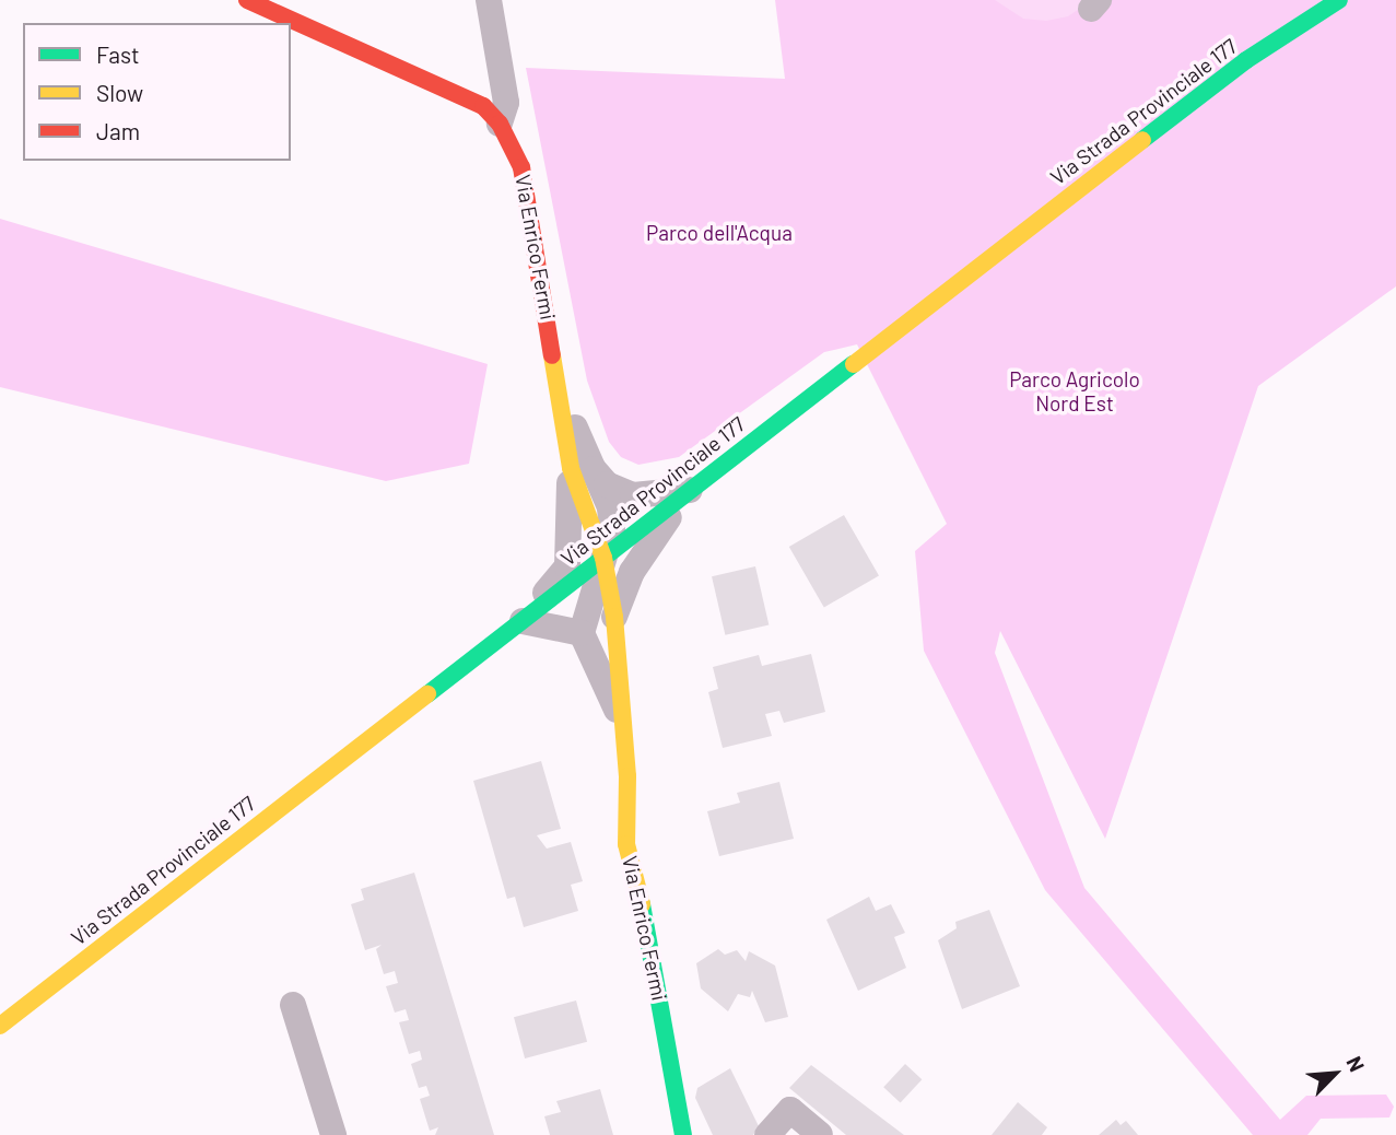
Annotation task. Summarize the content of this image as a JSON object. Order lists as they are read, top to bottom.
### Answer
{
  "streets": {
    "main road": ["Via Strada Provinciale 177", "Via Enrico Fermi"]
  },
  "crossings": [
    ["Via Strada Provinciale 177", "Via Enrico Fermi"]
  ],
  "parks": ["Parco dell'Acqua", "Parco Agricolo Nord Est"],
  "legend": ["Fast", "Slow", "Jam"],
  "north": "top right"
}
